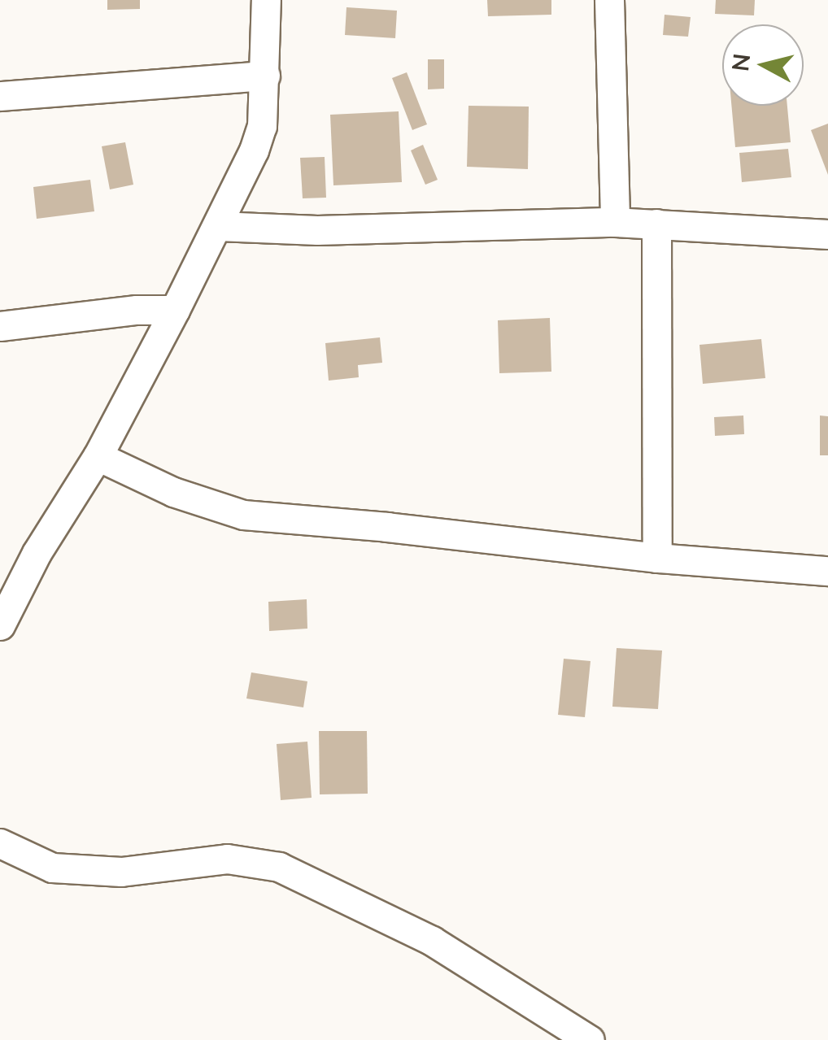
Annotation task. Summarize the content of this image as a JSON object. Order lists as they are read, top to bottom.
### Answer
{
  "north": "left"
}
